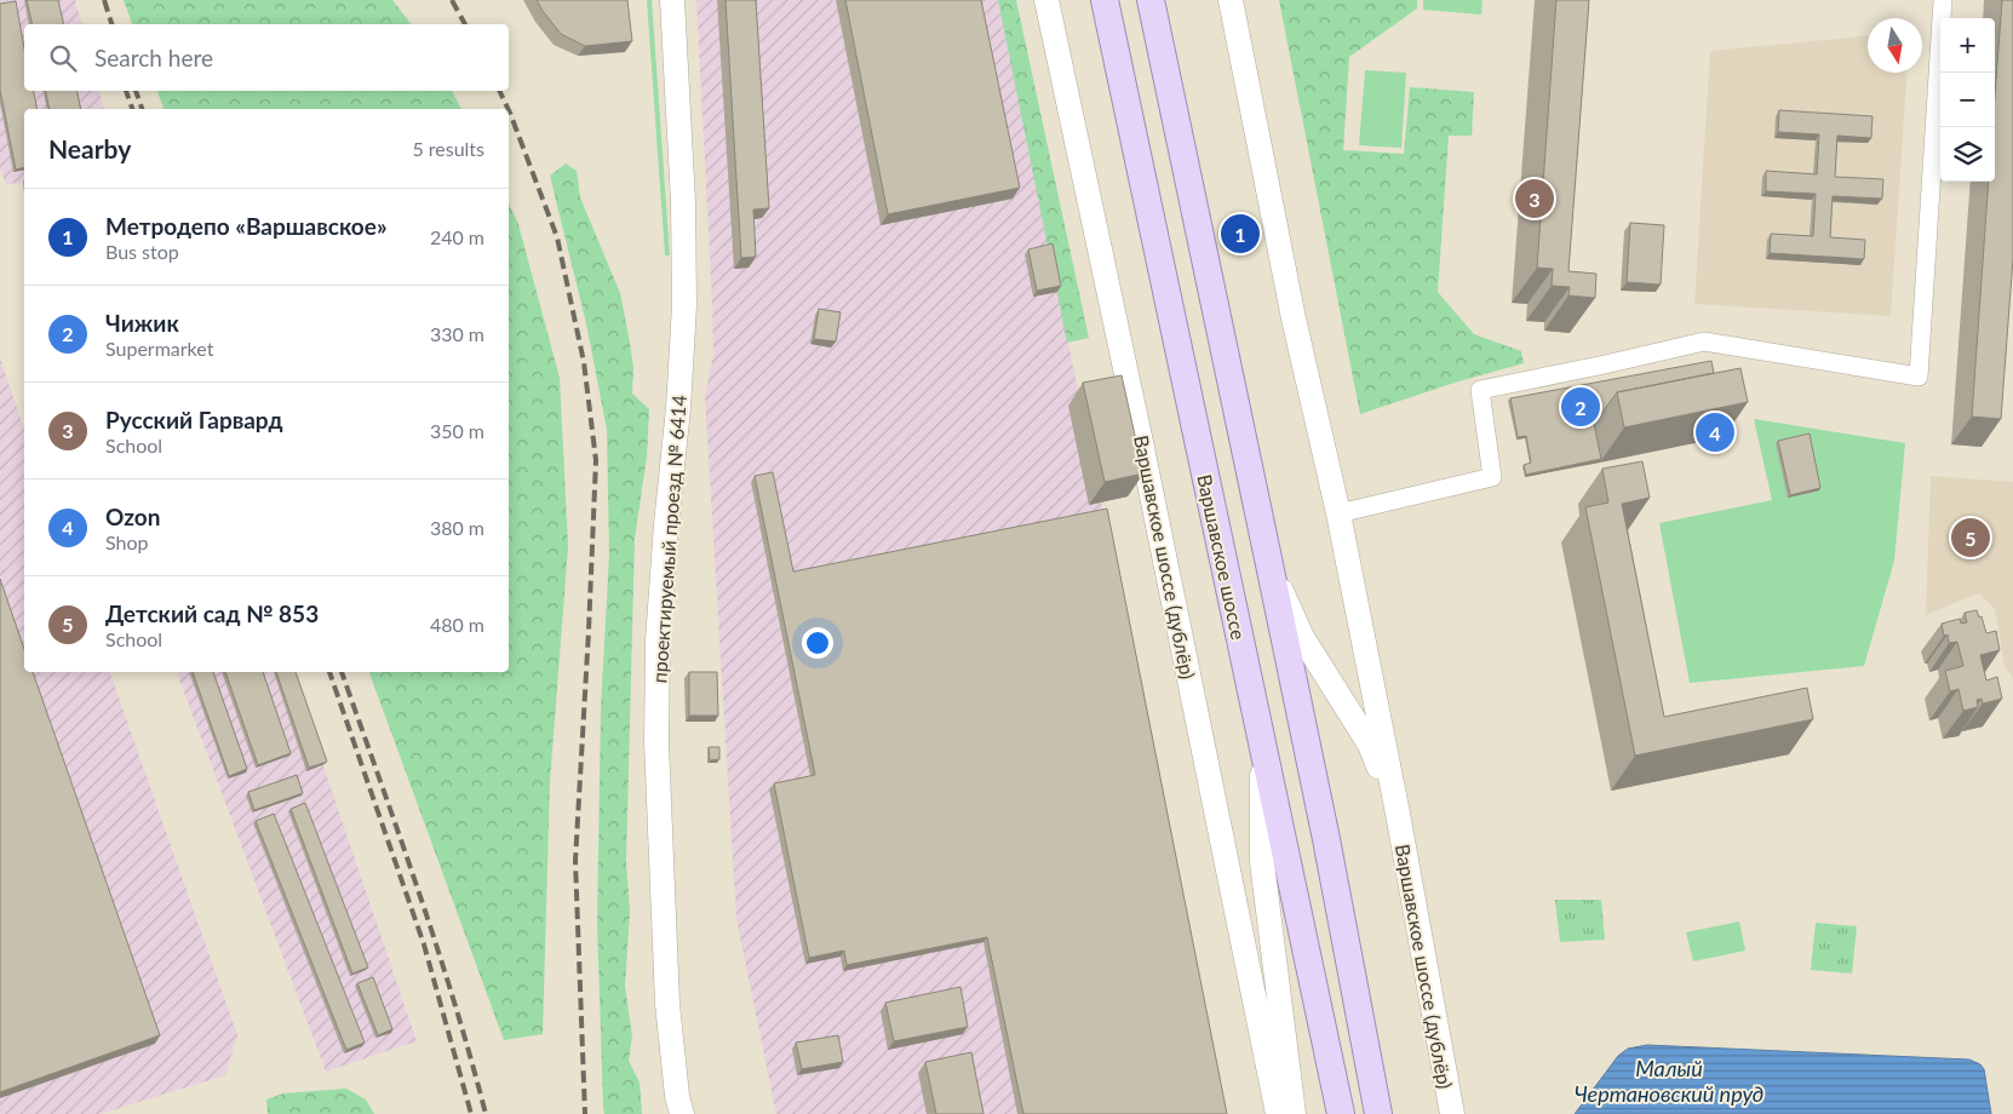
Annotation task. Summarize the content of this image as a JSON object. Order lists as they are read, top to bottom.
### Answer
{
  "streets": {
    "main road": ["проектируемый проезд № 6414", "Варшавское шоссе (дублёр)", "Варшавское шоссе"]
  },
  "water": ["Малый Чертановский пруд"],
  "north": "bottom",
  "page": {
    "map_buttons": ["+", "−"],
    "search": "Search here",
    "heading": ["Nearby", "5 results"],
    "pins": [
      "3",
      "1",
      "2",
      "4",
      "5"
    ],
    "list": [
      {
        "mark": "1",
        "name": "Метродепо «Варшавское»",
        "note": "Bus stop",
        "value": "240 m"
      },
      {
        "mark": "2",
        "name": "Чижик",
        "note": "Supermarket",
        "value": "330 m"
      },
      {
        "mark": "3",
        "name": "Русский Гарвард",
        "note": "School",
        "value": "350 m"
      },
      {
        "mark": "4",
        "name": "Ozon",
        "note": "Shop",
        "value": "380 m"
      },
      {
        "mark": "5",
        "name": "Детский сад № 853",
        "note": "School",
        "value": "480 m"
      }
    ]
  }
}
